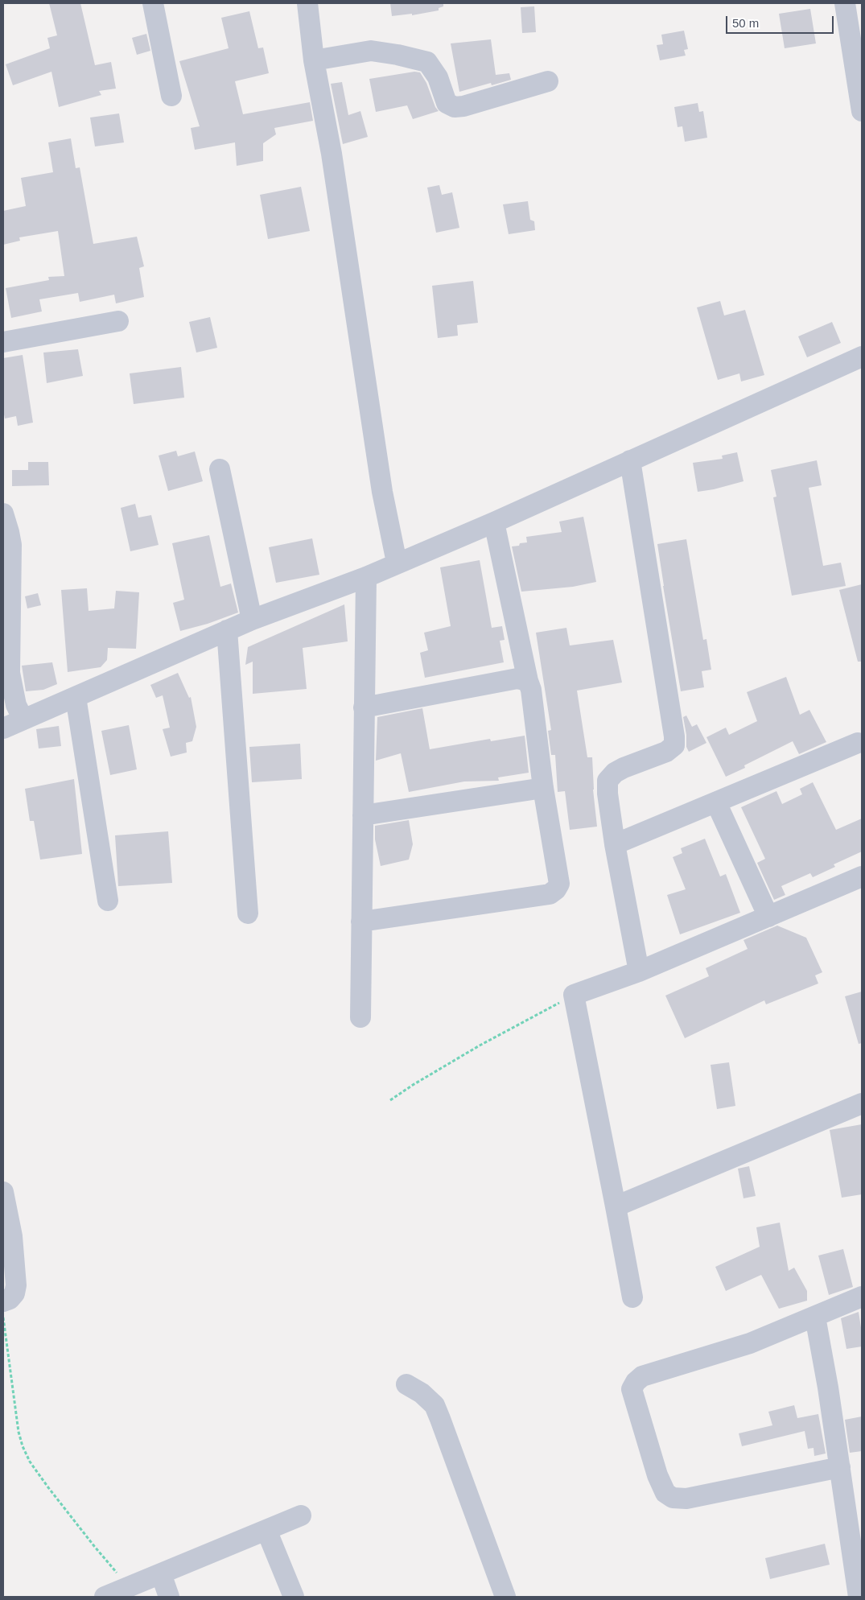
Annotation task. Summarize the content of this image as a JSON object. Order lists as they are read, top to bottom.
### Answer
{
  "scale_bar": "50 m"
}
